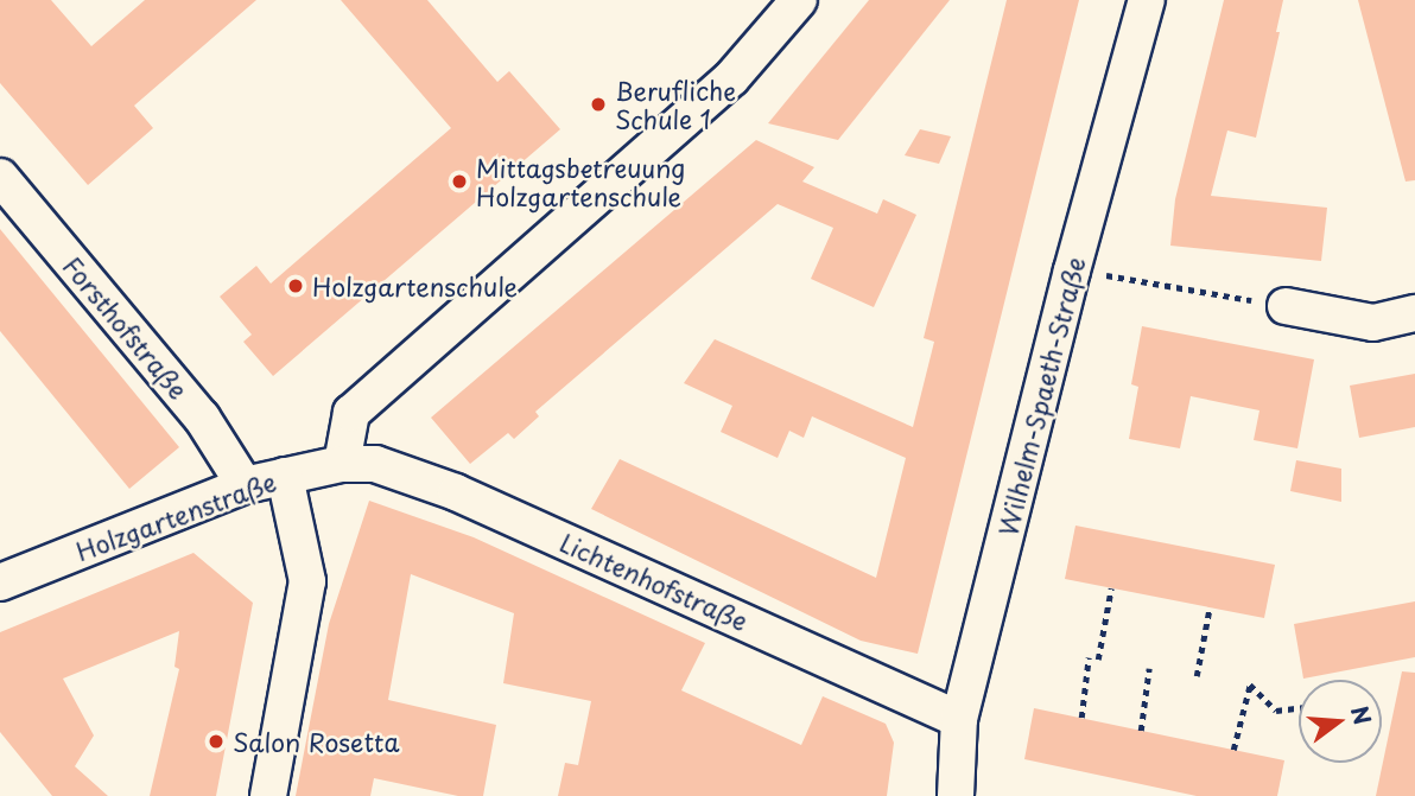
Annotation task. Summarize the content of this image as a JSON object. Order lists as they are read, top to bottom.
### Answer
{
  "streets": {
    "street": [
      "Forsthofstraße",
      "Wilhelm-Spaeth-Straße",
      "Holzgartenstraße",
      "Lichtenhofstraße"
    ]
  },
  "crossings": [
    ["Forsthofstraße", "Holzgartenstraße"],
    ["Wilhelm-Spaeth-Straße", "Lichtenhofstraße"],
    ["Holzgartenstraße", "Lichtenhofstraße"]
  ],
  "places": [
    "Berufliche Schule 1",
    "Mittagsbetreuung Holzgartenschule",
    "Holzgartenschule",
    "Salon Rosetta"
  ],
  "north": "right"
}
